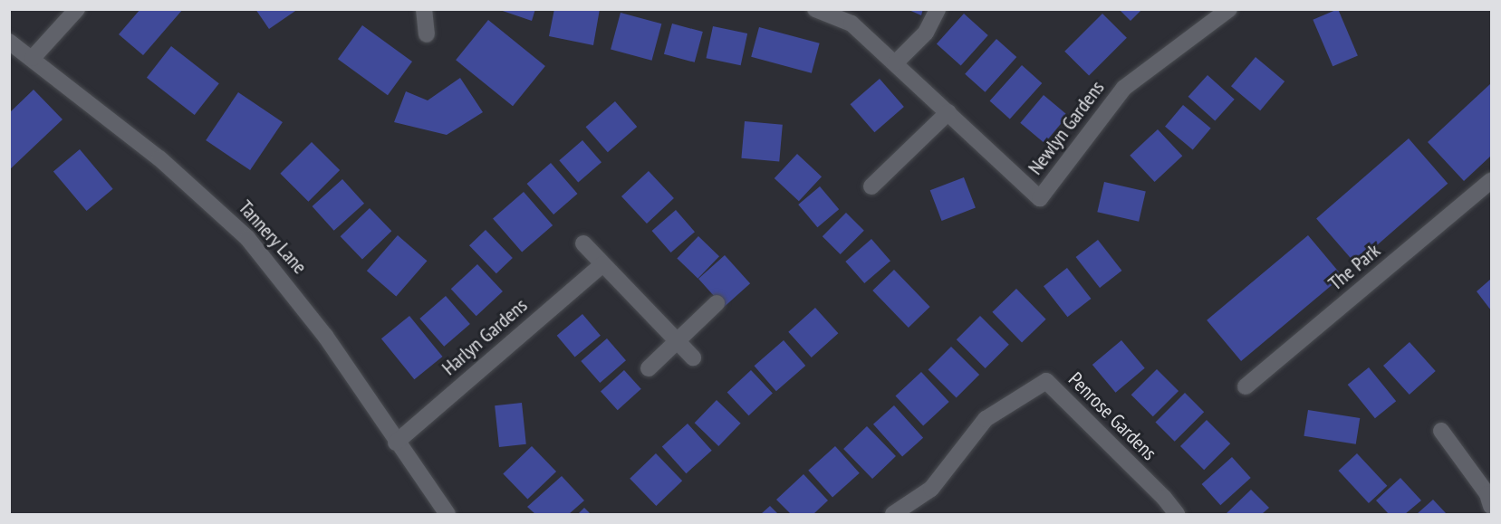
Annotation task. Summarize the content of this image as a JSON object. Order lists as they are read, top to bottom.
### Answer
{
  "streets": {
    "street": [
      "Newlyn Gardens",
      "Tannery Lane",
      "The Park",
      "Harlyn Gardens",
      "Penrose Gardens"
    ]
  },
  "crossings": [
    ["Tannery Lane", "Harlyn Gardens"]
  ]
}
